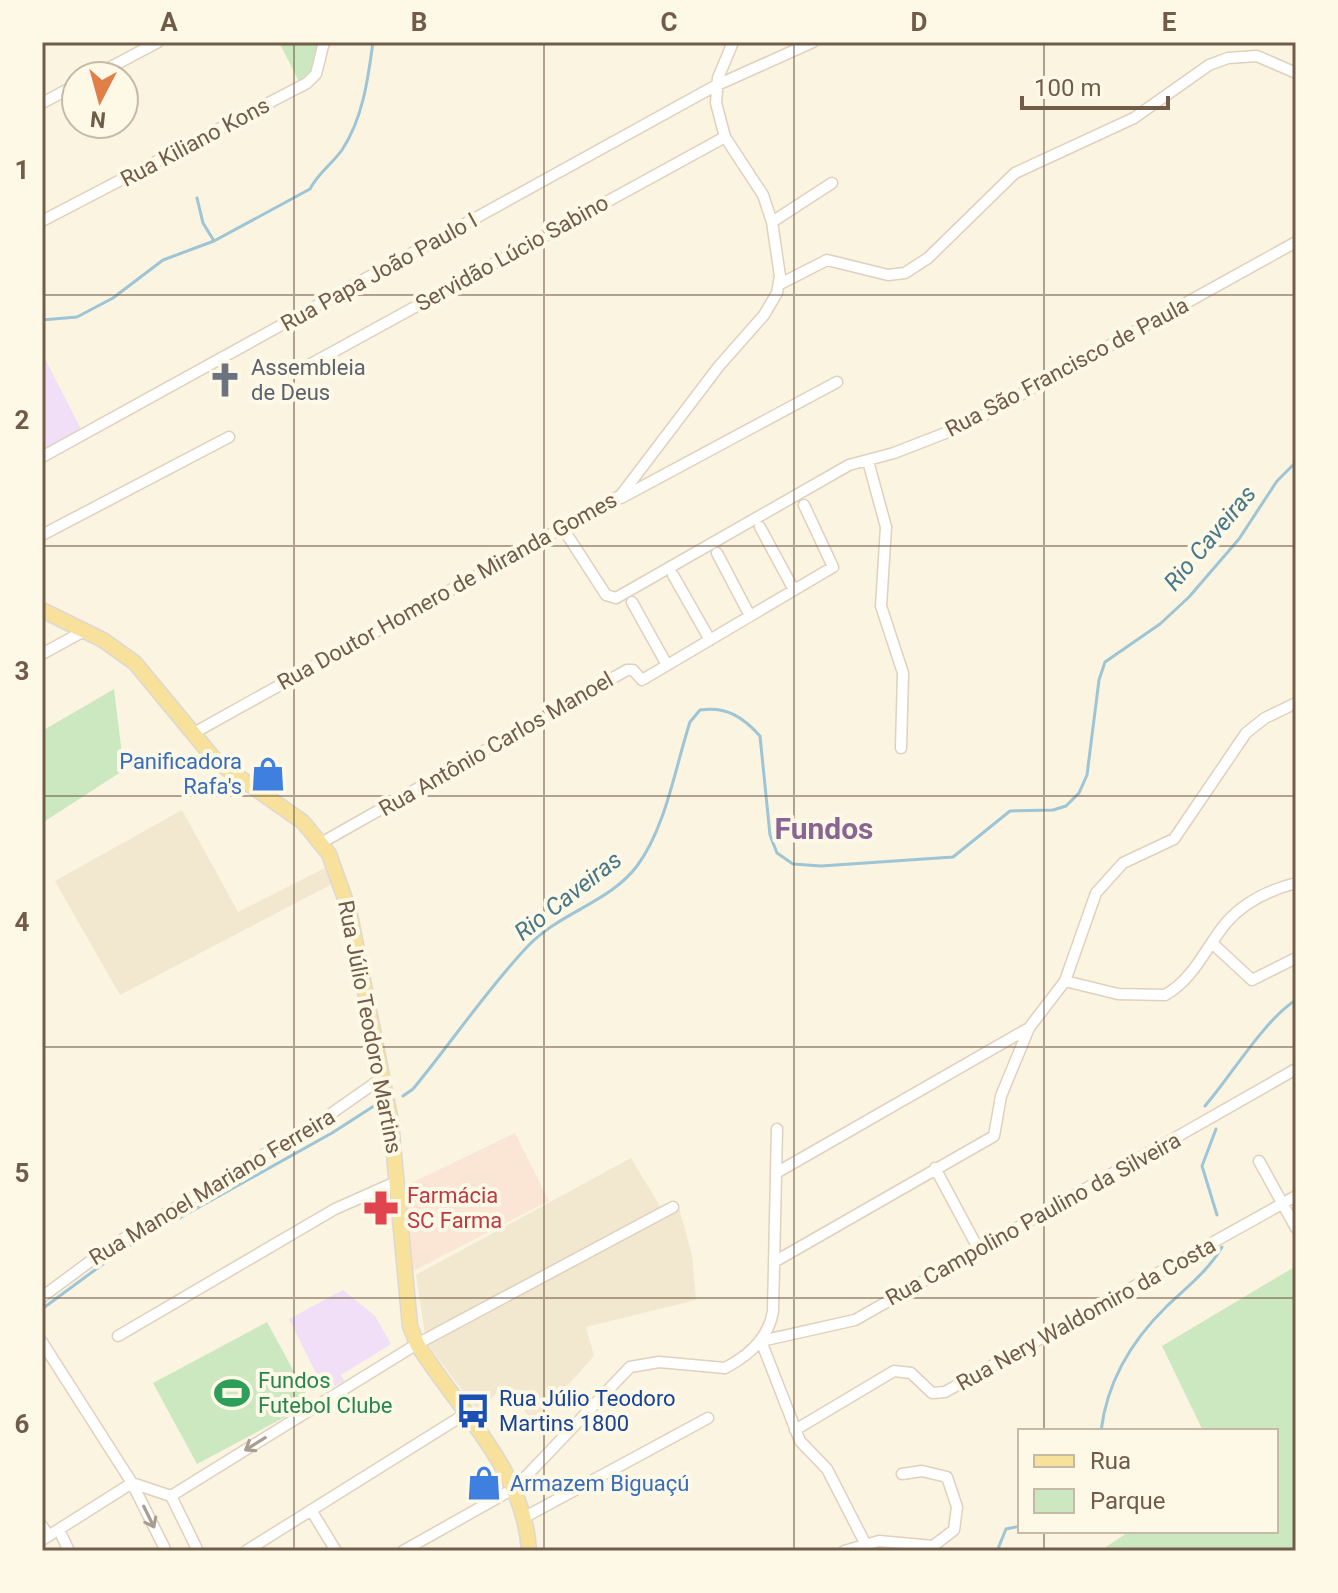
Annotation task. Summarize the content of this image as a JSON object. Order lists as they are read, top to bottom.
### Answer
{
  "streets": {
    "main road": ["Rua Júlio Teodoro Martins"],
    "street": [
      "Rua Kiliano Kons",
      "Servidão Lúcio Sabino",
      "Rua Papa João Paulo I",
      "Rua São Francisco de Paula",
      "Rua Doutor Homero de Miranda Gomes",
      "Rua Antônio Carlos Manoel",
      "Rua Manoel Mariano Ferreira",
      "Rua Campolino Paulino da Silveira",
      "Rua Nery Waldomiro da Costa"
    ]
  },
  "crossings": [
    ["Rua São Francisco de Paula", "Rua Doutor Homero de Miranda Gomes"],
    ["Rua Doutor Homero de Miranda Gomes", "Rua Júlio Teodoro Martins"],
    ["Rua Antônio Carlos Manoel", "Rua Júlio Teodoro Martins"],
    ["Rua Júlio Teodoro Martins", "Rua Manoel Mariano Ferreira"]
  ],
  "districts": ["Fundos"],
  "water": ["Rio Caveiras"],
  "places": {
    "church": ["Assembleia de Deus"],
    "shop": ["Panificadora Rafa's", "Armazem Biguaçú"],
    "pharmacy": ["Farmácia SC Farma"],
    "sports": ["Fundos Futebol Clube"],
    "bus stop": ["Rua Júlio Teodoro Martins 1800"]
  },
  "legend": ["Rua", "Parque"],
  "scale_bar": "100 m",
  "north": "bottom",
  "grid": {
    "columns": [
      "A",
      "B",
      "C",
      "D",
      "E"
    ],
    "rows": [
      "1",
      "2",
      "3",
      "4",
      "5",
      "6"
    ]
  }
}
